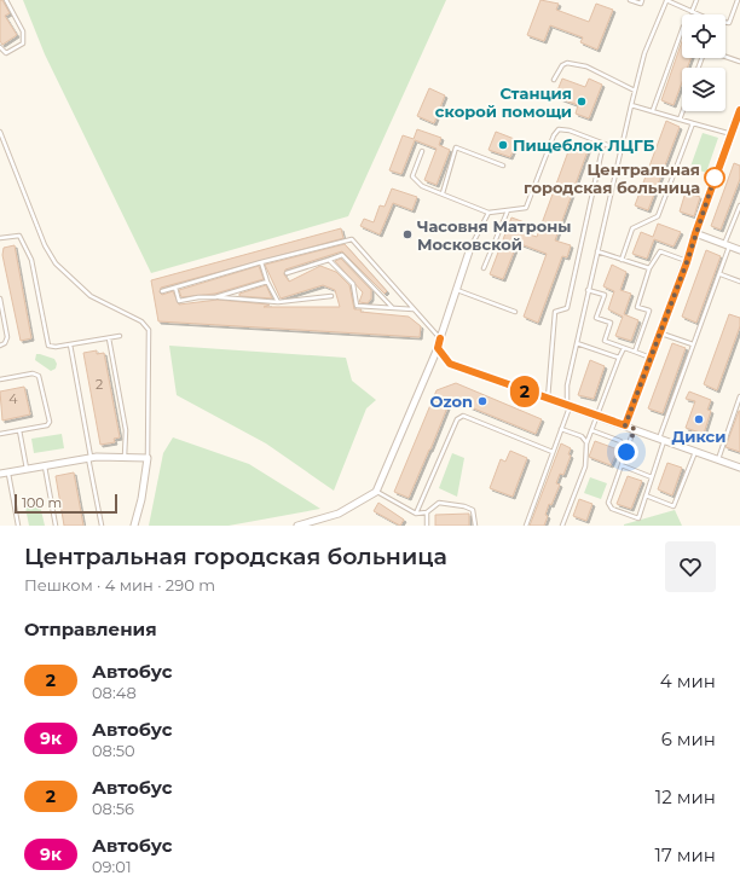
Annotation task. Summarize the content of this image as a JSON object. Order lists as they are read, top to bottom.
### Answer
{
  "places": [
    "Станция скорой помощи",
    "Пищеблок ЛЦГБ",
    "Центральная городская больница",
    "Часовня Матроны Московской",
    "Ozon",
    "Дикси"
  ],
  "lines": ["bus line 2"],
  "house_numbers": ["2", "4"],
  "scale_bar": "100 m",
  "page": {
    "on_map": "2",
    "scale": "100 m",
    "heading": [
      ["Центральная городская больница", "Пешком · 4 мин · 290 m"],
      "Отправления"
    ],
    "list": [
      {
        "mark": "2",
        "name": "Автобус",
        "note": "08:48",
        "value": "4 мин"
      },
      {
        "mark": "9к",
        "name": "Автобус",
        "note": "08:50",
        "value": "6 мин"
      },
      {
        "mark": "2",
        "name": "Автобус",
        "note": "08:56",
        "value": "12 мин"
      },
      {
        "mark": "9к",
        "name": "Автобус",
        "note": "09:01",
        "value": "17 мин"
      }
    ]
  }
}
